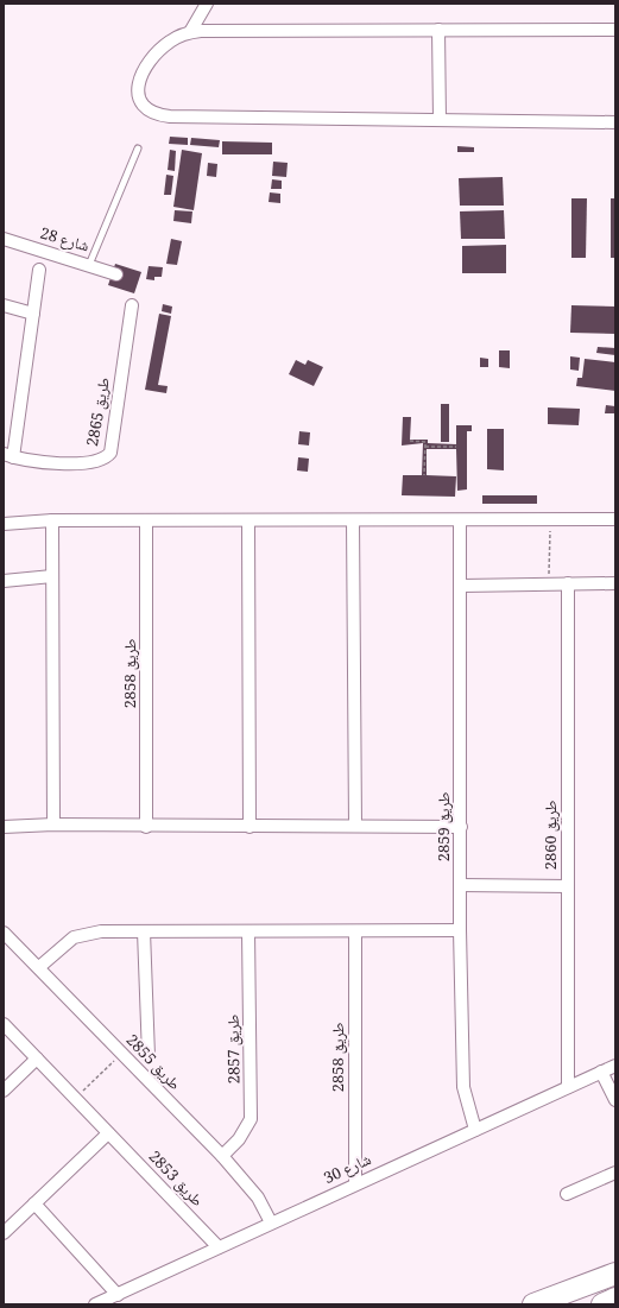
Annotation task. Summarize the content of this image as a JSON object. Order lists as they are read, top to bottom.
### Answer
{
  "streets": {
    "street": [
      "شارع 28",
      "طريق 2865",
      "طريق 2858",
      "طريق 2859",
      "طريق 2860",
      "طريق 2857",
      "طريق 2855",
      "شارع 30",
      "طريق 2853"
    ]
  },
  "crossings": [
    ["طريق 2858", "شارع 30"],
    ["طريق 2859", "شارع 30"],
    ["طريق 2860", "شارع 30"],
    ["طريق 2857", "طريق 2855"],
    ["طريق 2855", "شارع 30"],
    ["شارع 30", "طريق 2853"]
  ]
}
